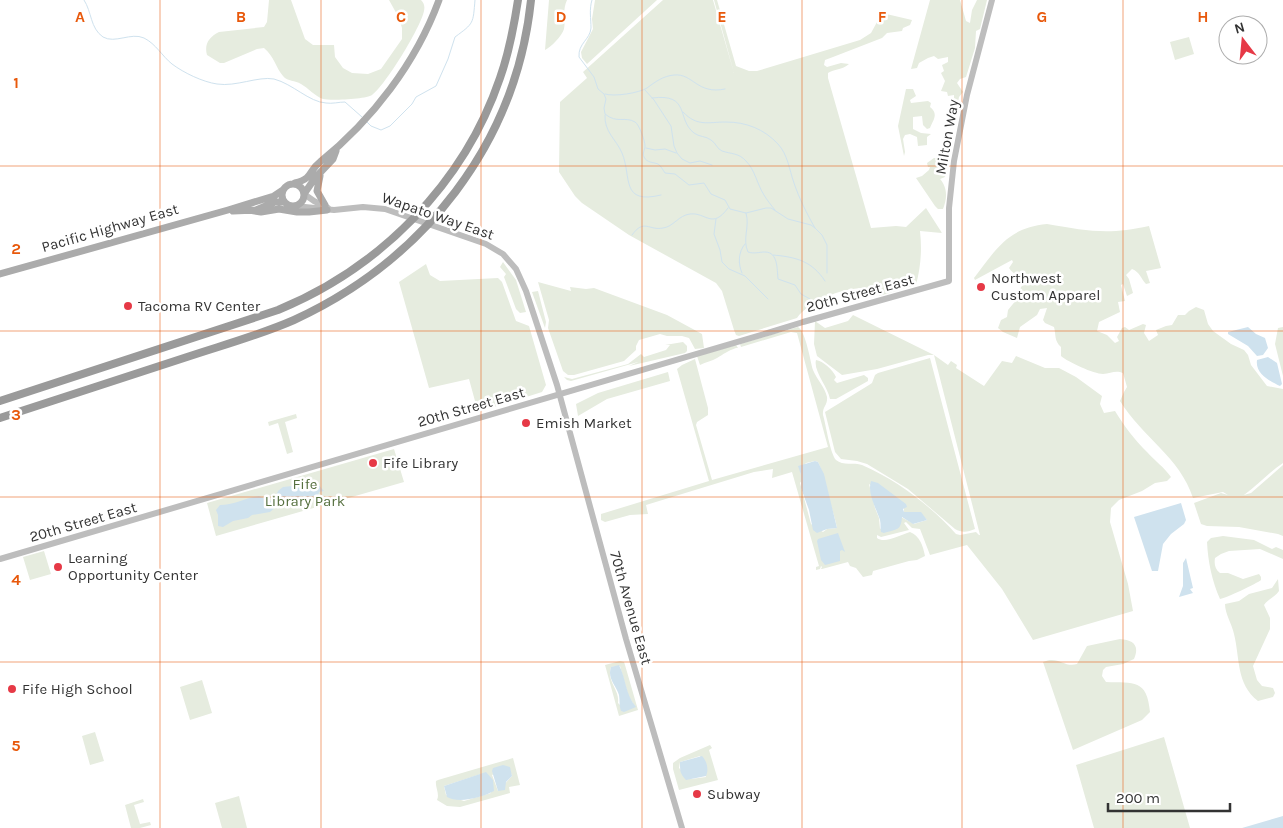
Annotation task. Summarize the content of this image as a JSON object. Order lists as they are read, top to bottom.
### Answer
{
  "streets": {
    "main road": [
      "Milton Way",
      "Wapato Way East",
      "Pacific Highway East",
      "20th Street East",
      "70th Avenue East"
    ]
  },
  "crossings": [
    ["Milton Way", "20th Street East"],
    ["Wapato Way East", "Pacific Highway East"],
    ["Wapato Way East", "20th Street East"],
    ["Wapato Way East", "70th Avenue East"],
    ["20th Street East", "70th Avenue East"]
  ],
  "parks": ["Fife Library Park"],
  "places": [
    "Northwest Custom Apparel",
    "Tacoma RV Center",
    "Emish Market",
    "Fife Library",
    "Learning Opportunity Center",
    "Fife High School",
    "Subway"
  ],
  "scale_bar": "200 m",
  "north": "top",
  "grid": {
    "columns": [
      "A",
      "B",
      "C",
      "D",
      "E",
      "F",
      "G",
      "H"
    ],
    "rows": [
      "1",
      "2",
      "3",
      "4",
      "5"
    ]
  }
}
